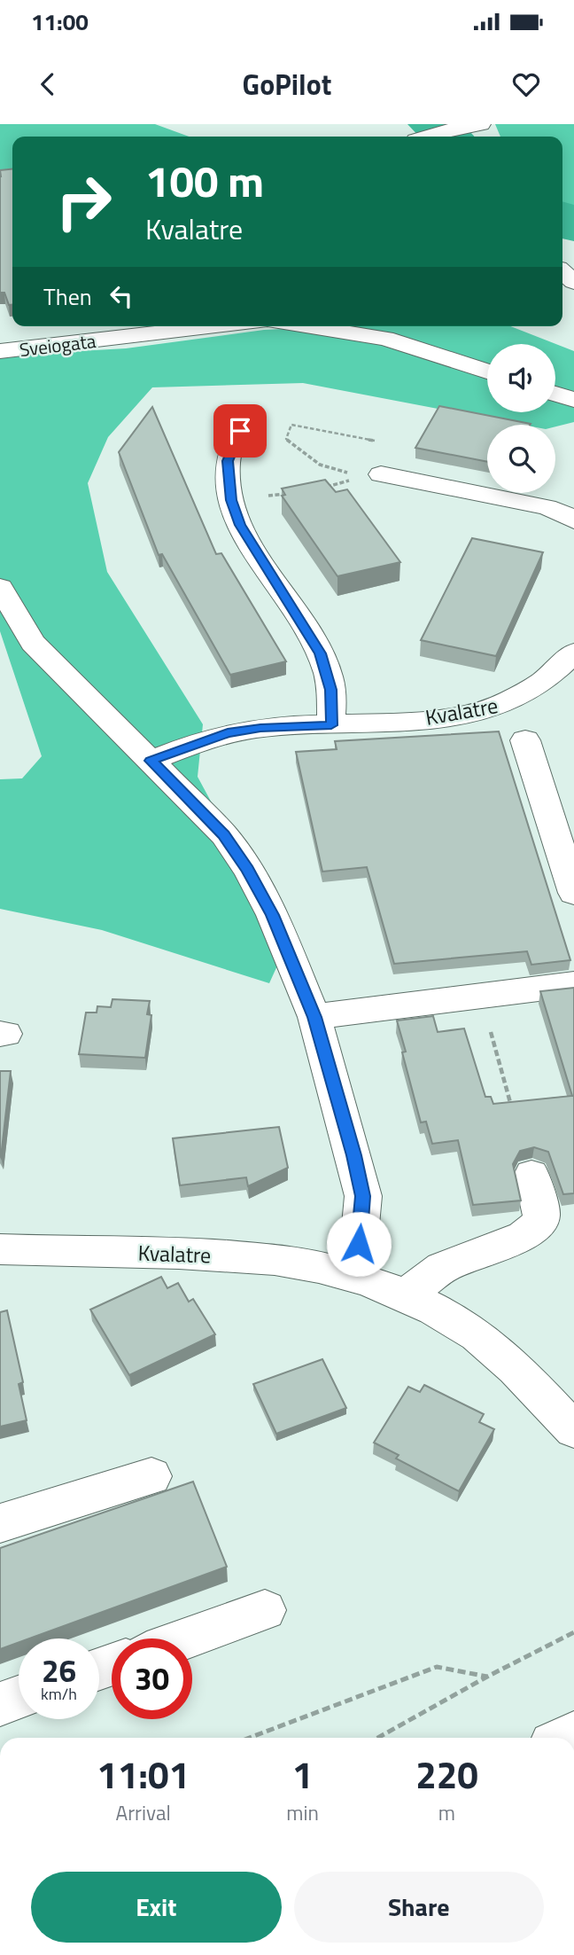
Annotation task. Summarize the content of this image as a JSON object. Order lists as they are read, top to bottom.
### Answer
{
  "streets": {
    "street": ["Sveiogata", "Kvalatre"]
  },
  "page": {
    "status": "11:00",
    "header": "GoPilot",
    "turn": ["100 m", "Kvalatre"],
    "then": "Then",
    "speed": "26 km/h",
    "limit": "30",
    "eta": [
      "11:01",
      "Arrival",
      "1",
      "min",
      "220",
      "m"
    ],
    "buttons": ["Exit", "Share"]
  }
}
